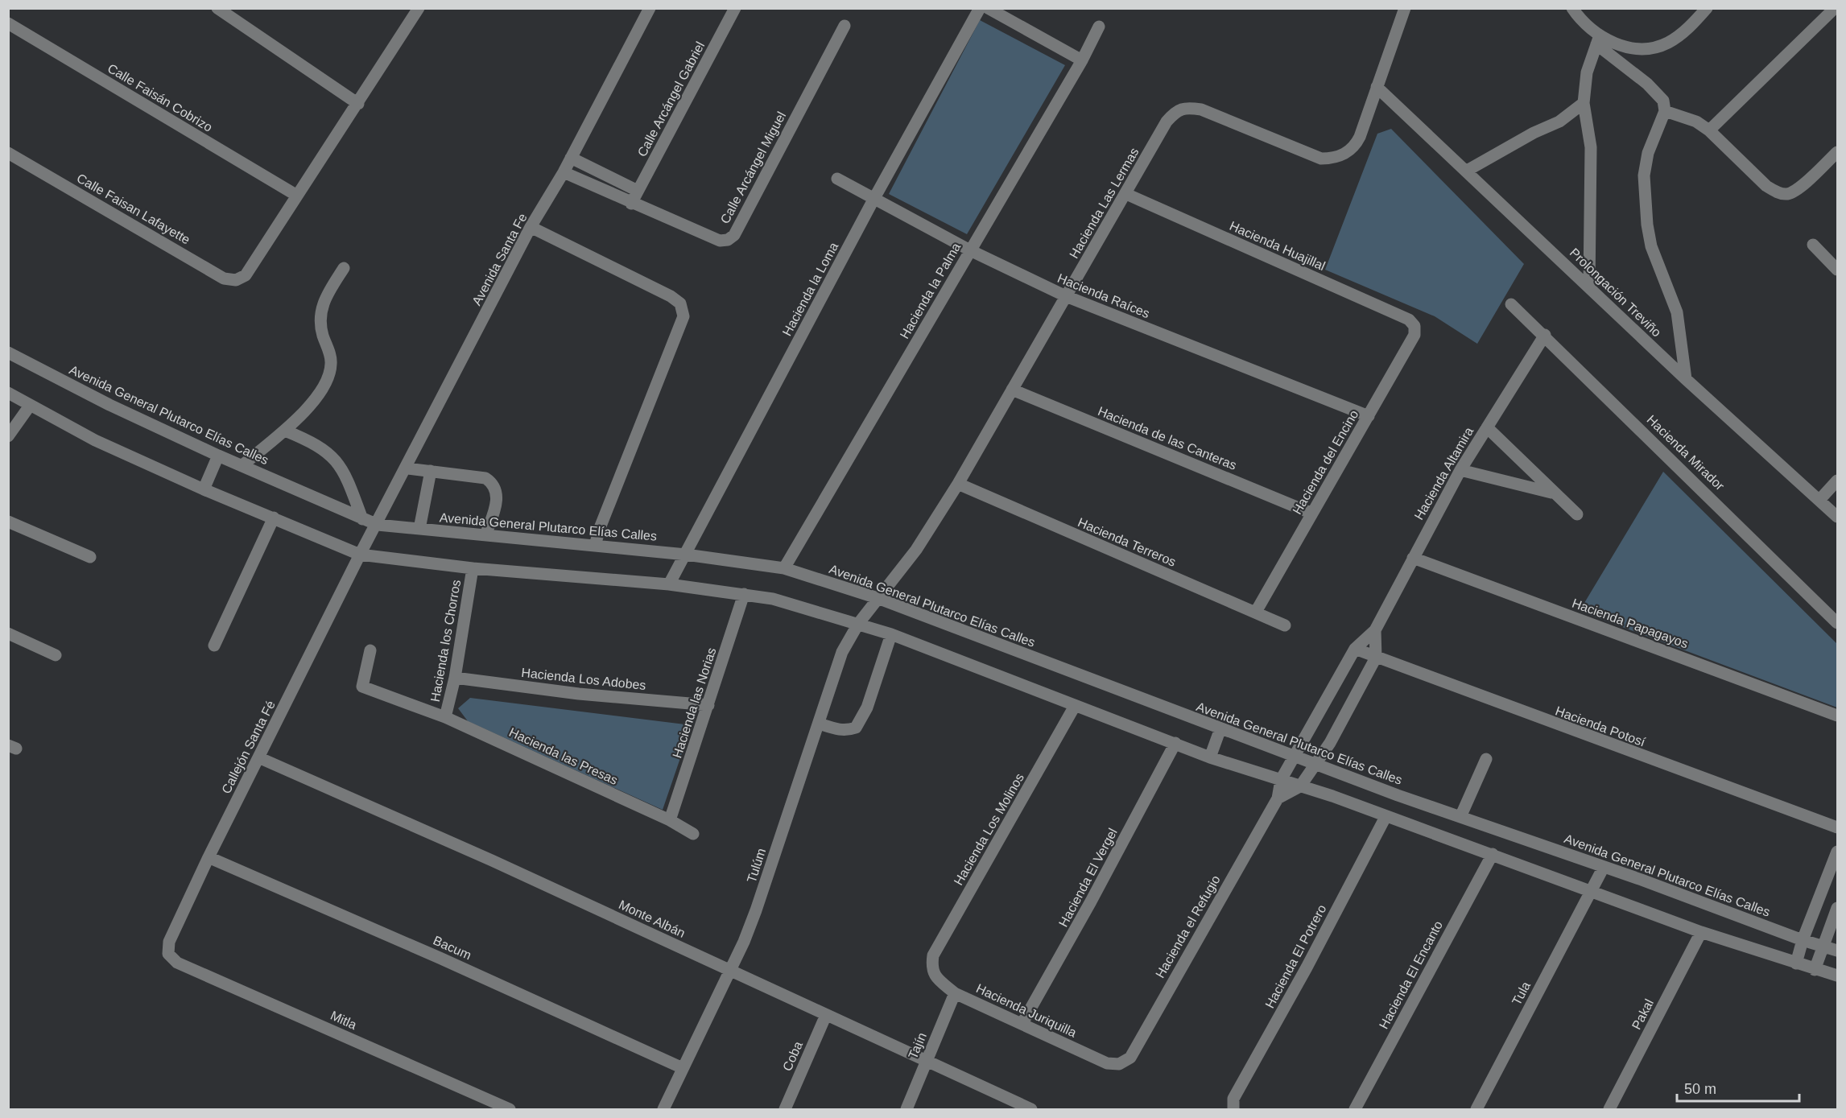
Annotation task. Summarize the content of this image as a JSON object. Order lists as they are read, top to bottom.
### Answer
{
  "streets": {
    "street": [
      "Calle Faisán Cobrizo",
      "Calle Arcángel Gabriel",
      "Calle Arcángel Miguel",
      "Hacienda Las Lermas",
      "Calle Faisan Lafayette",
      "Hacienda Huajillal",
      "Avenida Santa Fe",
      "Hacienda la Loma",
      "Hacienda la Palma",
      "Prolongación Treviño",
      "Hacienda Raíces",
      "Avenida General Plutarco Elías Calles",
      "Hacienda de las Canteras",
      "Hacienda Mirador",
      "Hacienda del Encino",
      "Hacienda Altamira",
      "Hacienda Terreros",
      "Hacienda Papagayos",
      "Hacienda los Chorros",
      "Hacienda Los Adobes",
      "Hacienda las Norias",
      "Hacienda Potosí",
      "Callejón Santa Fé",
      "Hacienda las Presas",
      "Hacienda Los Molinos",
      "Tulúm",
      "Hacienda El Vergel",
      "Monte Albán",
      "Hacienda el Refugio",
      "Bacum",
      "Hacienda El Potrero",
      "Hacienda El Encanto",
      "Tula",
      "Hacienda Juriquilla",
      "Pakal",
      "Mitla",
      "Tajín",
      "Coba"
    ]
  },
  "crossings": [
    ["Calle Faisán Cobrizo", "Calle Faisan Lafayette"],
    ["Calle Arcángel Gabriel", "Calle Arcángel Miguel"],
    ["Calle Arcángel Miguel", "Avenida Santa Fe"],
    ["Hacienda Las Lermas", "Hacienda Huajillal"],
    ["Hacienda Las Lermas", "Prolongación Treviño"],
    ["Hacienda Las Lermas", "Hacienda Raíces"],
    ["Hacienda Las Lermas", "Avenida General Plutarco Elías Calles"],
    ["Hacienda Las Lermas", "Hacienda de las Canteras"],
    ["Hacienda Las Lermas", "Hacienda Terreros"],
    ["Hacienda Las Lermas", "Tulúm"],
    ["Hacienda Huajillal", "Hacienda del Encino"],
    ["Avenida Santa Fe", "Avenida General Plutarco Elías Calles"],
    ["Avenida Santa Fe", "Callejón Santa Fé"],
    ["Hacienda la Loma", "Hacienda Raíces"],
    ["Hacienda la Loma", "Avenida General Plutarco Elías Calles"],
    ["Hacienda la Palma", "Hacienda Raíces"],
    ["Hacienda la Palma", "Avenida General Plutarco Elías Calles"],
    ["Hacienda Raíces", "Hacienda del Encino"],
    ["Avenida General Plutarco Elías Calles", "Hacienda Altamira"],
    ["Avenida General Plutarco Elías Calles", "Callejón Santa Fé"],
    ["Avenida General Plutarco Elías Calles", "Tula"],
    ["Hacienda de las Canteras", "Hacienda del Encino"],
    ["Hacienda Mirador", "Hacienda Altamira"],
    ["Hacienda del Encino", "Hacienda Terreros"],
    ["Hacienda Altamira", "Hacienda Papagayos"],
    ["Hacienda Altamira", "Hacienda Potosí"],
    ["Hacienda Altamira", "Hacienda el Refugio"],
    ["Hacienda los Chorros", "Hacienda Los Adobes"],
    ["Hacienda los Chorros", "Hacienda las Presas"],
    ["Hacienda Los Adobes", "Hacienda las Norias"],
    ["Hacienda las Norias", "Hacienda las Presas"],
    ["Callejón Santa Fé", "Monte Albán"],
    ["Callejón Santa Fé", "Bacum"],
    ["Callejón Santa Fé", "Mitla"],
    ["Hacienda Los Molinos", "Hacienda Juriquilla"],
    ["Tulúm", "Monte Albán"],
    ["Tulúm", "Bacum"],
    ["Hacienda El Vergel", "Hacienda Juriquilla"],
    ["Monte Albán", "Tajín"],
    ["Monte Albán", "Coba"],
    ["Hacienda el Refugio", "Hacienda Juriquilla"],
    ["Hacienda Juriquilla", "Tajín"]
  ],
  "scale_bar": "50 m"
}
